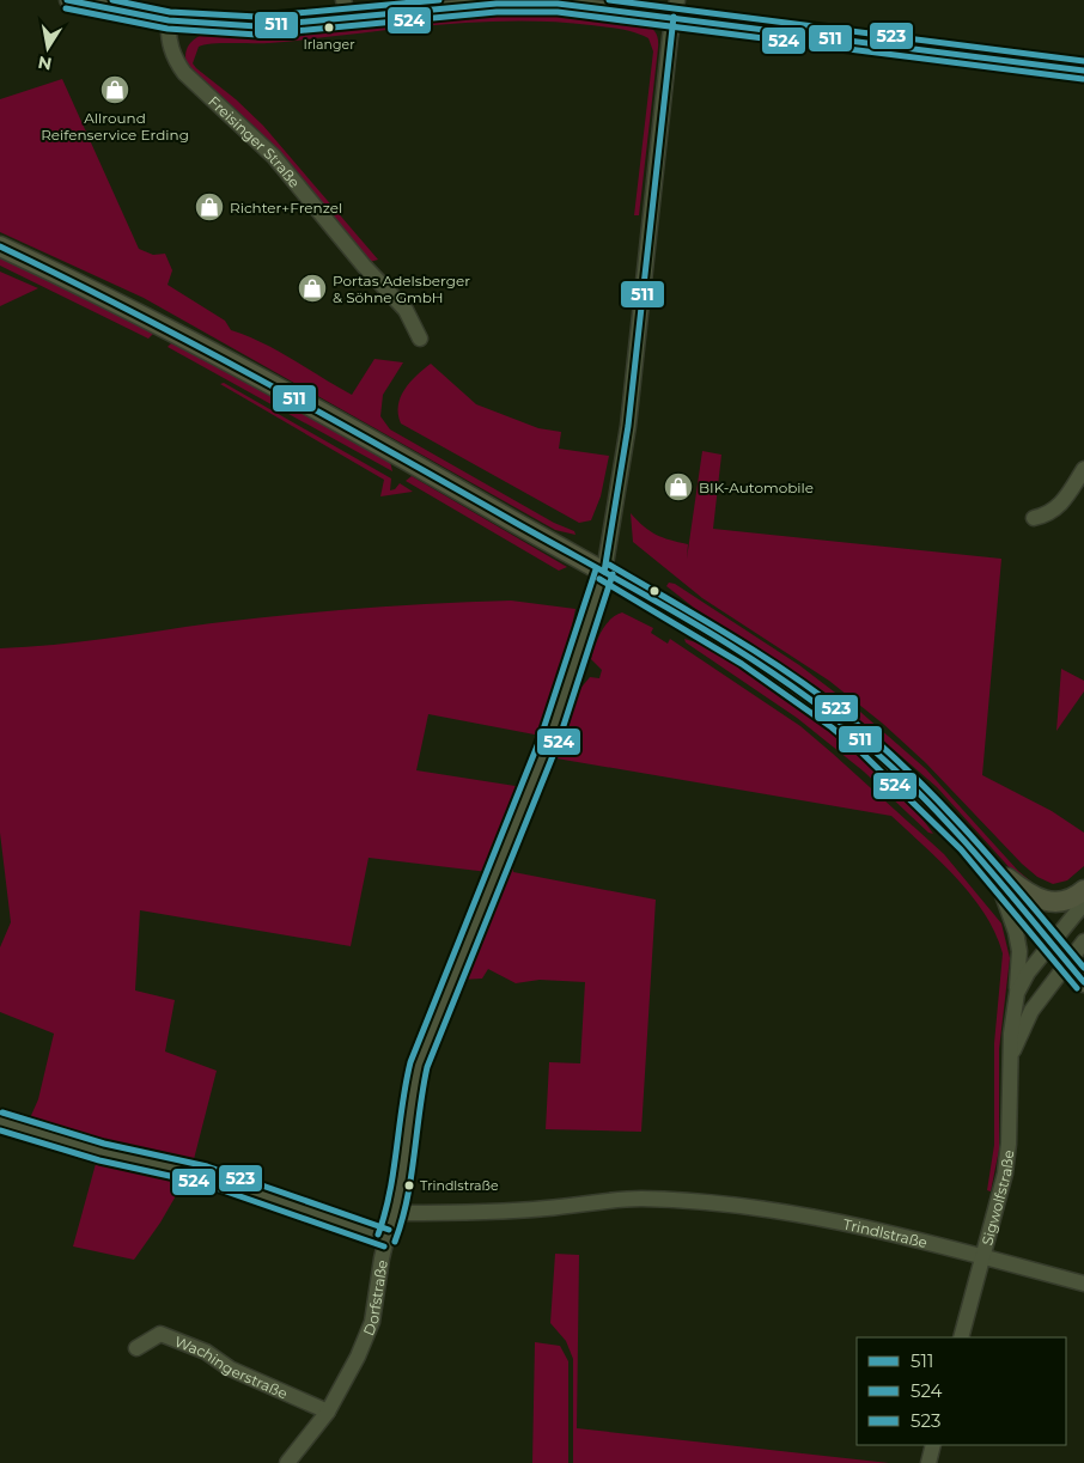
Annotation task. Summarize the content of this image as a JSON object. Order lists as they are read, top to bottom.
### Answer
{
  "streets": {
    "street": [
      "Freisinger Straße",
      "Sigwolfstraße",
      "Trindlstraße",
      "Dorfstraße",
      "Wachingerstraße"
    ]
  },
  "crossings": [
    ["Sigwolfstraße", "Trindlstraße"],
    ["Trindlstraße", "Dorfstraße"],
    ["Dorfstraße", "Wachingerstraße"]
  ],
  "places": {
    "other": ["Irlanger", "Trindlstraße"],
    "shop": [
      "Allround Reifenservice Erding",
      "Richter+Frenzel",
      "Portas Adelsberger & Söhne GmbH",
      "BIK-Automobile"
    ]
  },
  "lines": ["transit line 511", "transit line 523", "transit line 524"],
  "legend": ["511", "524", "523"],
  "north": "bottom"
}
